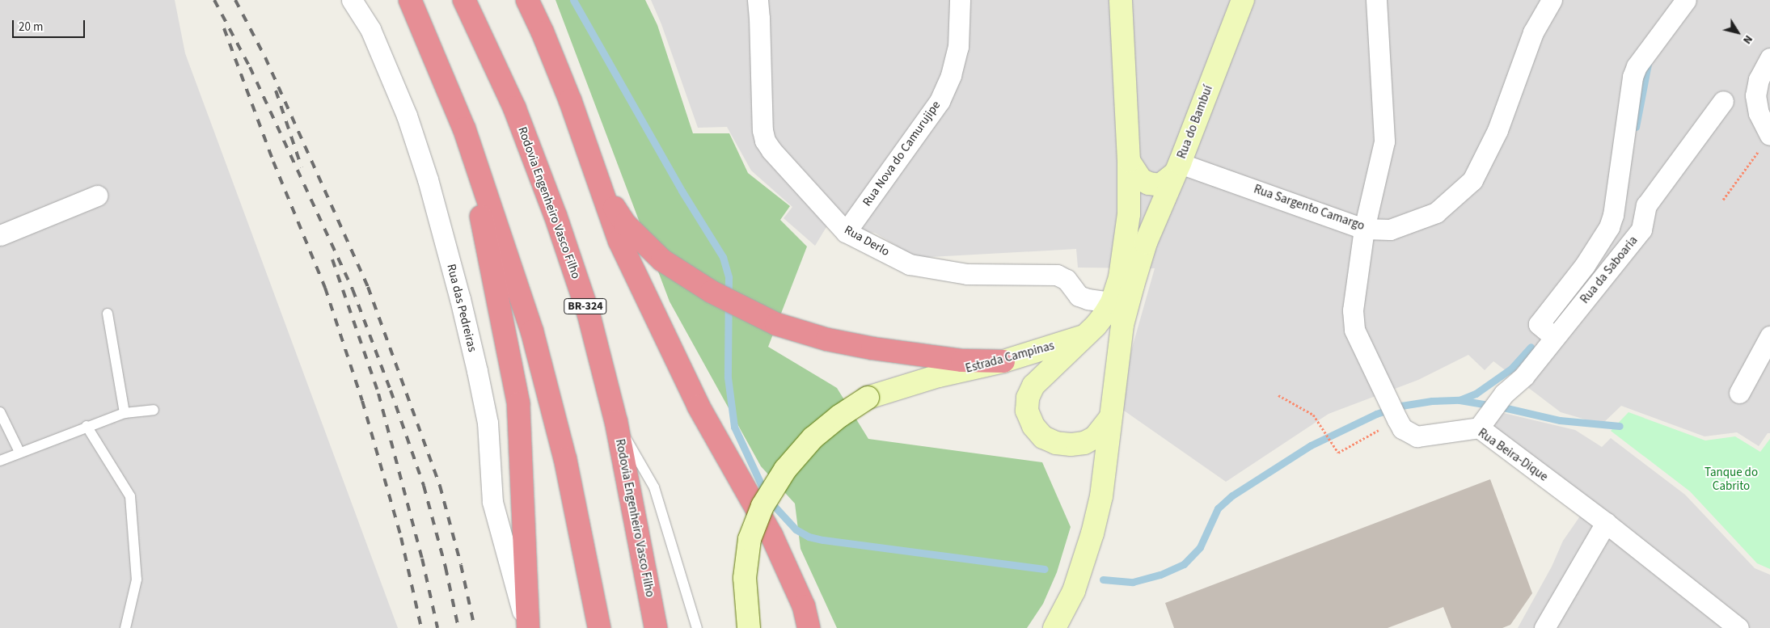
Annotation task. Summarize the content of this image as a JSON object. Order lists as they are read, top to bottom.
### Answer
{
  "streets": {
    "highway": ["Rodovia Engenheiro Vasco Filho", "BR-324"],
    "main road": ["Rua do Bambuí", "Estrada Campinas"],
    "street": [
      "Rua Nova do Camurujipe",
      "Rua Sargento Camargo",
      "Rua Derlo",
      "Rua da Saboaria",
      "Rua das Pedreiras",
      "Rua Beira-Dique"
    ]
  },
  "crossings": [
    ["Rua do Bambuí", "Rua Sargento Camargo"],
    ["Rua Nova do Camurujipe", "Rua Derlo"],
    ["Rua Sargento Camargo", "Rua Beira-Dique"],
    ["Rua Derlo", "Estrada Campinas"],
    ["Rua da Saboaria", "Rua Beira-Dique"]
  ],
  "parks": ["Tanque do Cabrito"],
  "scale_bar": "20 m",
  "north": "bottom right"
}
